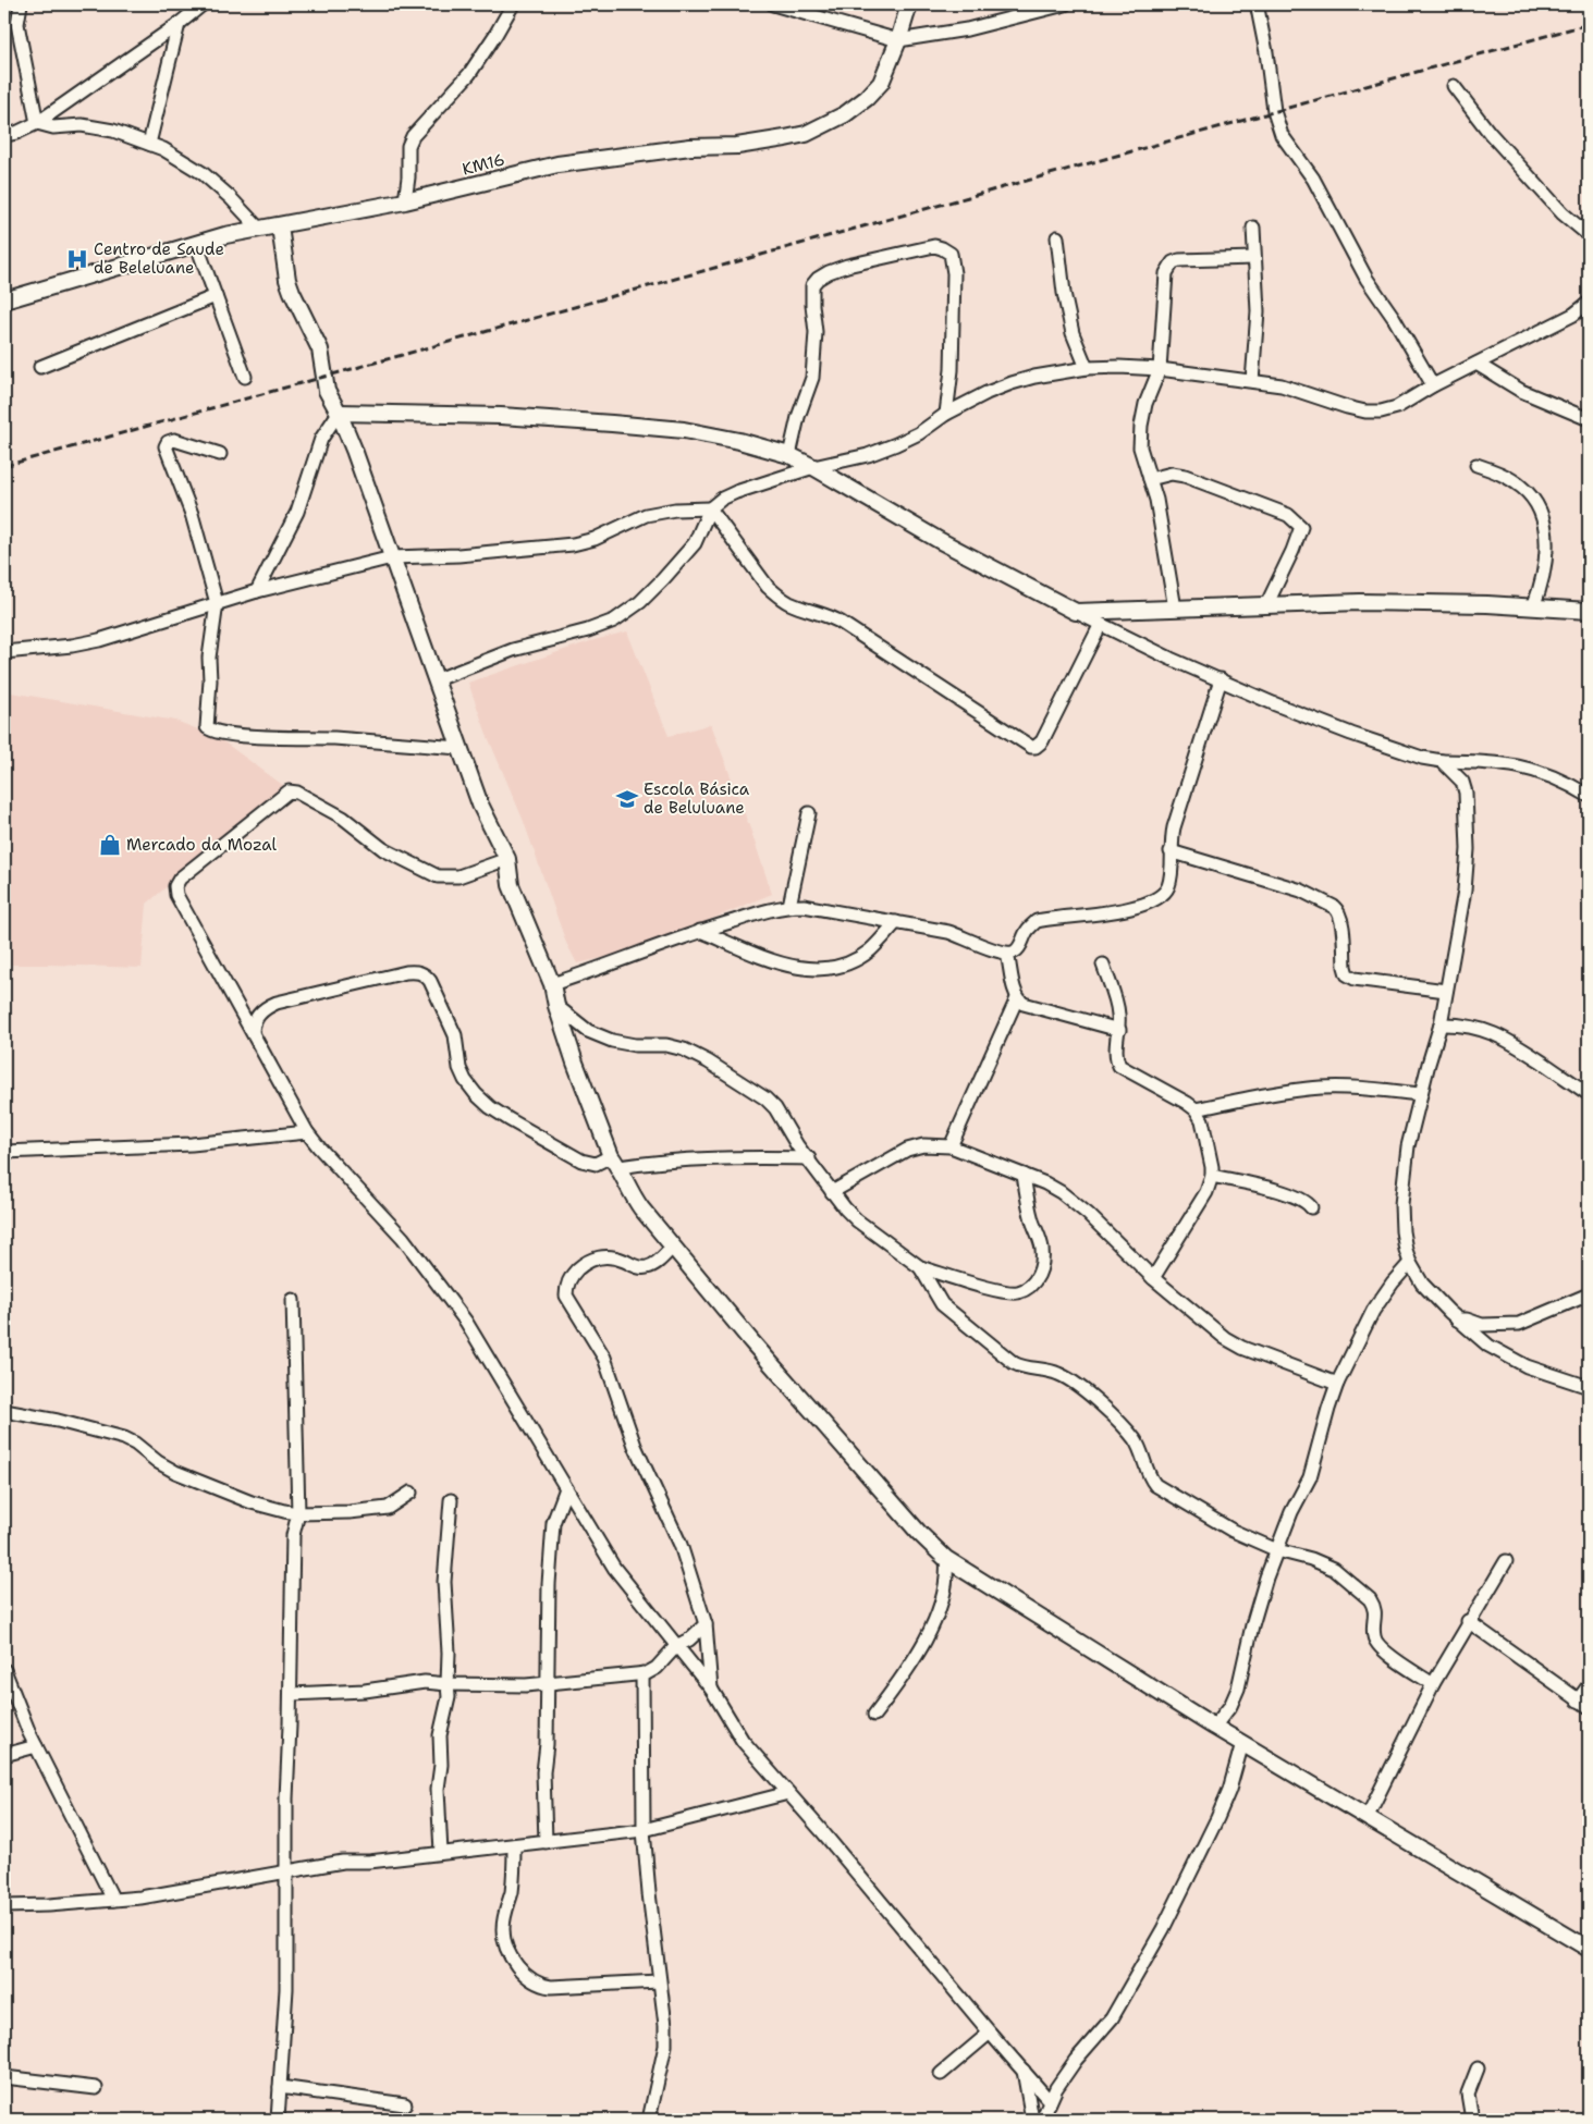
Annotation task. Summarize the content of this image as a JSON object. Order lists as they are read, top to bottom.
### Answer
{
  "streets": {
    "street": ["KM16"]
  },
  "places": {
    "hospital": ["Centro de Saude de Beleluane"],
    "school or university": ["Escola Básica de Beluluane"],
    "shop": ["Mercado da Mozal"]
  }
}
